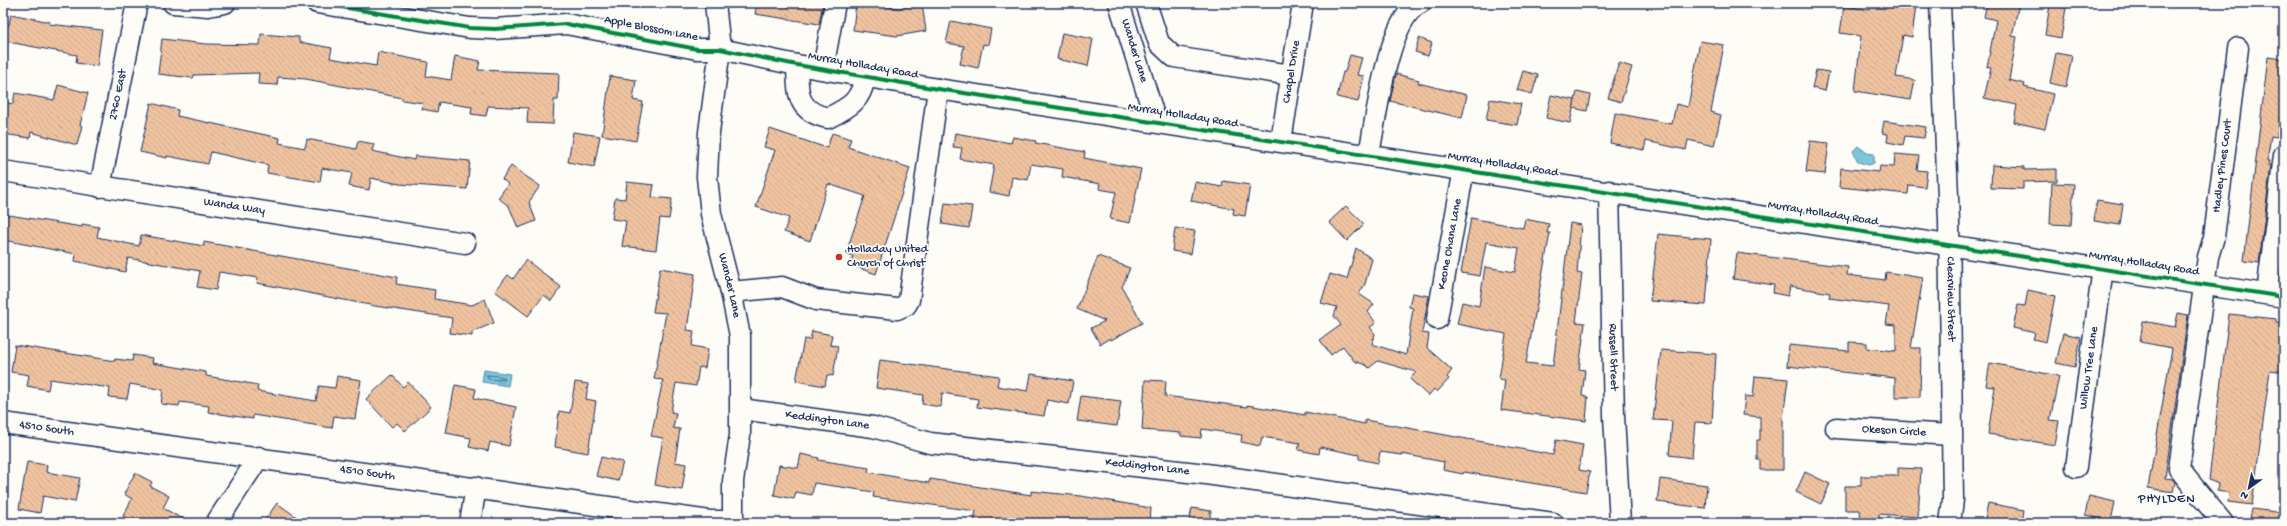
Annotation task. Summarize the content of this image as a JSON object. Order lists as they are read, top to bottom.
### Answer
{
  "streets": {
    "street": [
      "Apple Blossom Lane",
      "Wander Lane",
      "Murray Holladay Road",
      "Chapel Drive",
      "2760 East",
      "Hadley Pines Court",
      "Wanda Way",
      "Keone Ohana Lane",
      "Clearview Street",
      "Russell Street",
      "Willow Tree Lane",
      "Keddington Lane",
      "4510 South",
      "Okeson Circle"
    ]
  },
  "crossings": [
    ["Apple Blossom Lane", "Wander Lane"],
    ["Apple Blossom Lane", "Murray Holladay Road"],
    ["Wander Lane", "Murray Holladay Road"],
    ["Wander Lane", "Keddington Lane"],
    ["Wander Lane", "4510 South"],
    ["Murray Holladay Road", "Chapel Drive"],
    ["Murray Holladay Road", "Hadley Pines Court"],
    ["Murray Holladay Road", "Keone Ohana Lane"],
    ["Murray Holladay Road", "Clearview Street"],
    ["Murray Holladay Road", "Russell Street"],
    ["Murray Holladay Road", "Willow Tree Lane"],
    ["2760 East", "Wanda Way"],
    ["Clearview Street", "Okeson Circle"]
  ],
  "districts": ["PHYLDEN"],
  "places": ["Holladay United Church of Christ"],
  "north": "bottom left"
}
